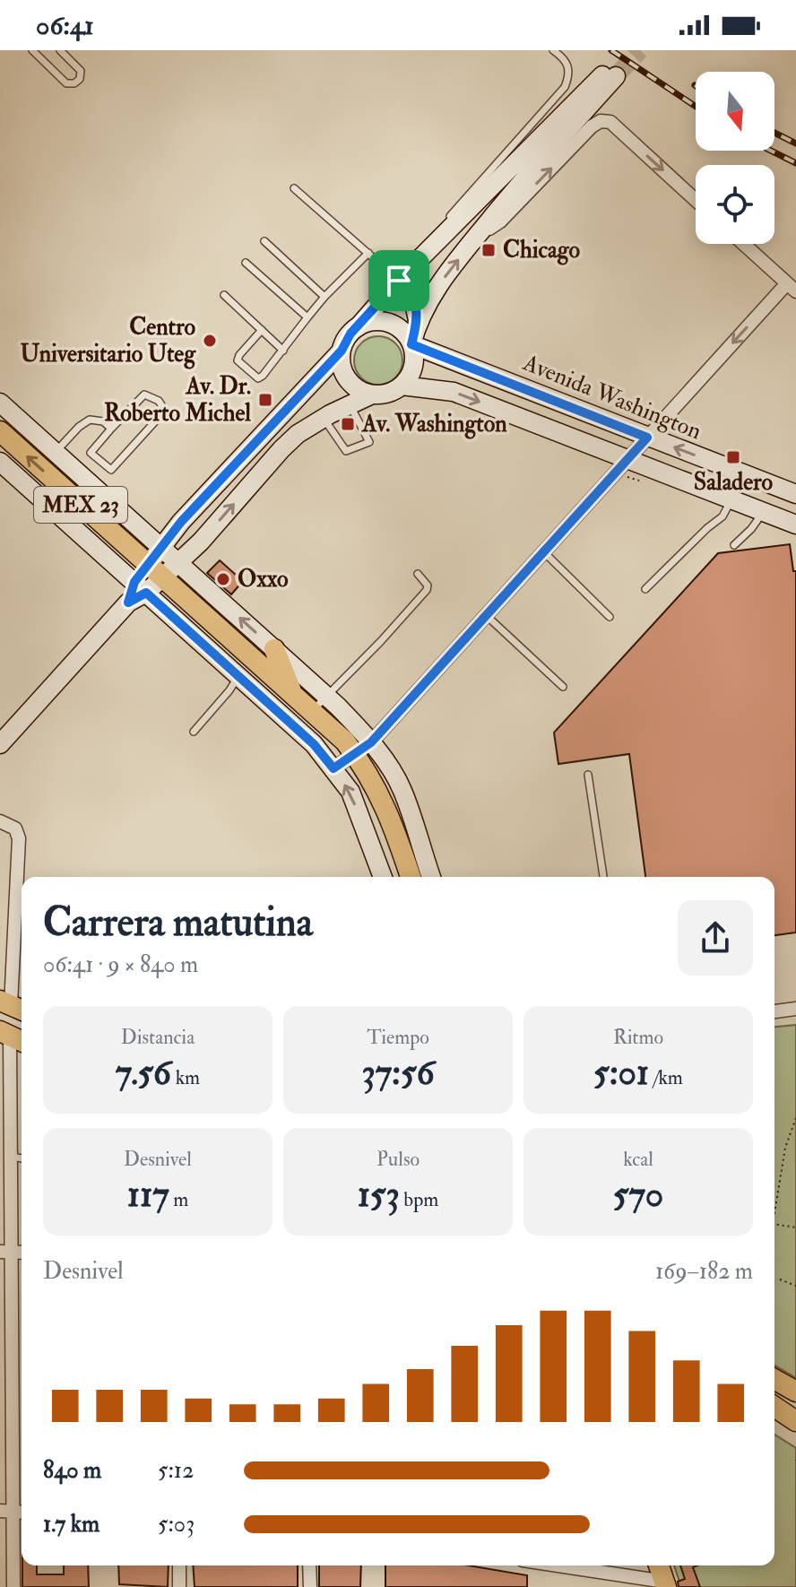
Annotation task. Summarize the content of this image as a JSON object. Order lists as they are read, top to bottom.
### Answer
{
  "streets": {
    "main road": ["Avenida Washington", "MEX 23"]
  },
  "places": {
    "transit": [
      "Chicago",
      "Av. Dr. Roberto Michel",
      "Av. Washington",
      "Saladero"
    ],
    "other": ["Centro Universitario Uteg", "Oxxo"]
  },
  "north": "bottom",
  "page": {
    "status": "06:41",
    "heading": ["Carrera matutina", "06:41 · 9 × 840 m"],
    "stats": [
      ["Distancia", "7.56 km"],
      ["Tiempo", "37:56"],
      ["Ritmo", "5:01 /km"],
      ["Desnivel", "117 m"],
      ["Pulso", "153 bpm"],
      ["kcal", "570"]
    ],
    "chart": ["Desnivel", "169–182 m"],
    "list": [
      {
        "name": "840 m",
        "note": "5:12"
      },
      {
        "name": "1.7 km",
        "note": "5:03"
      }
    ]
  }
}
